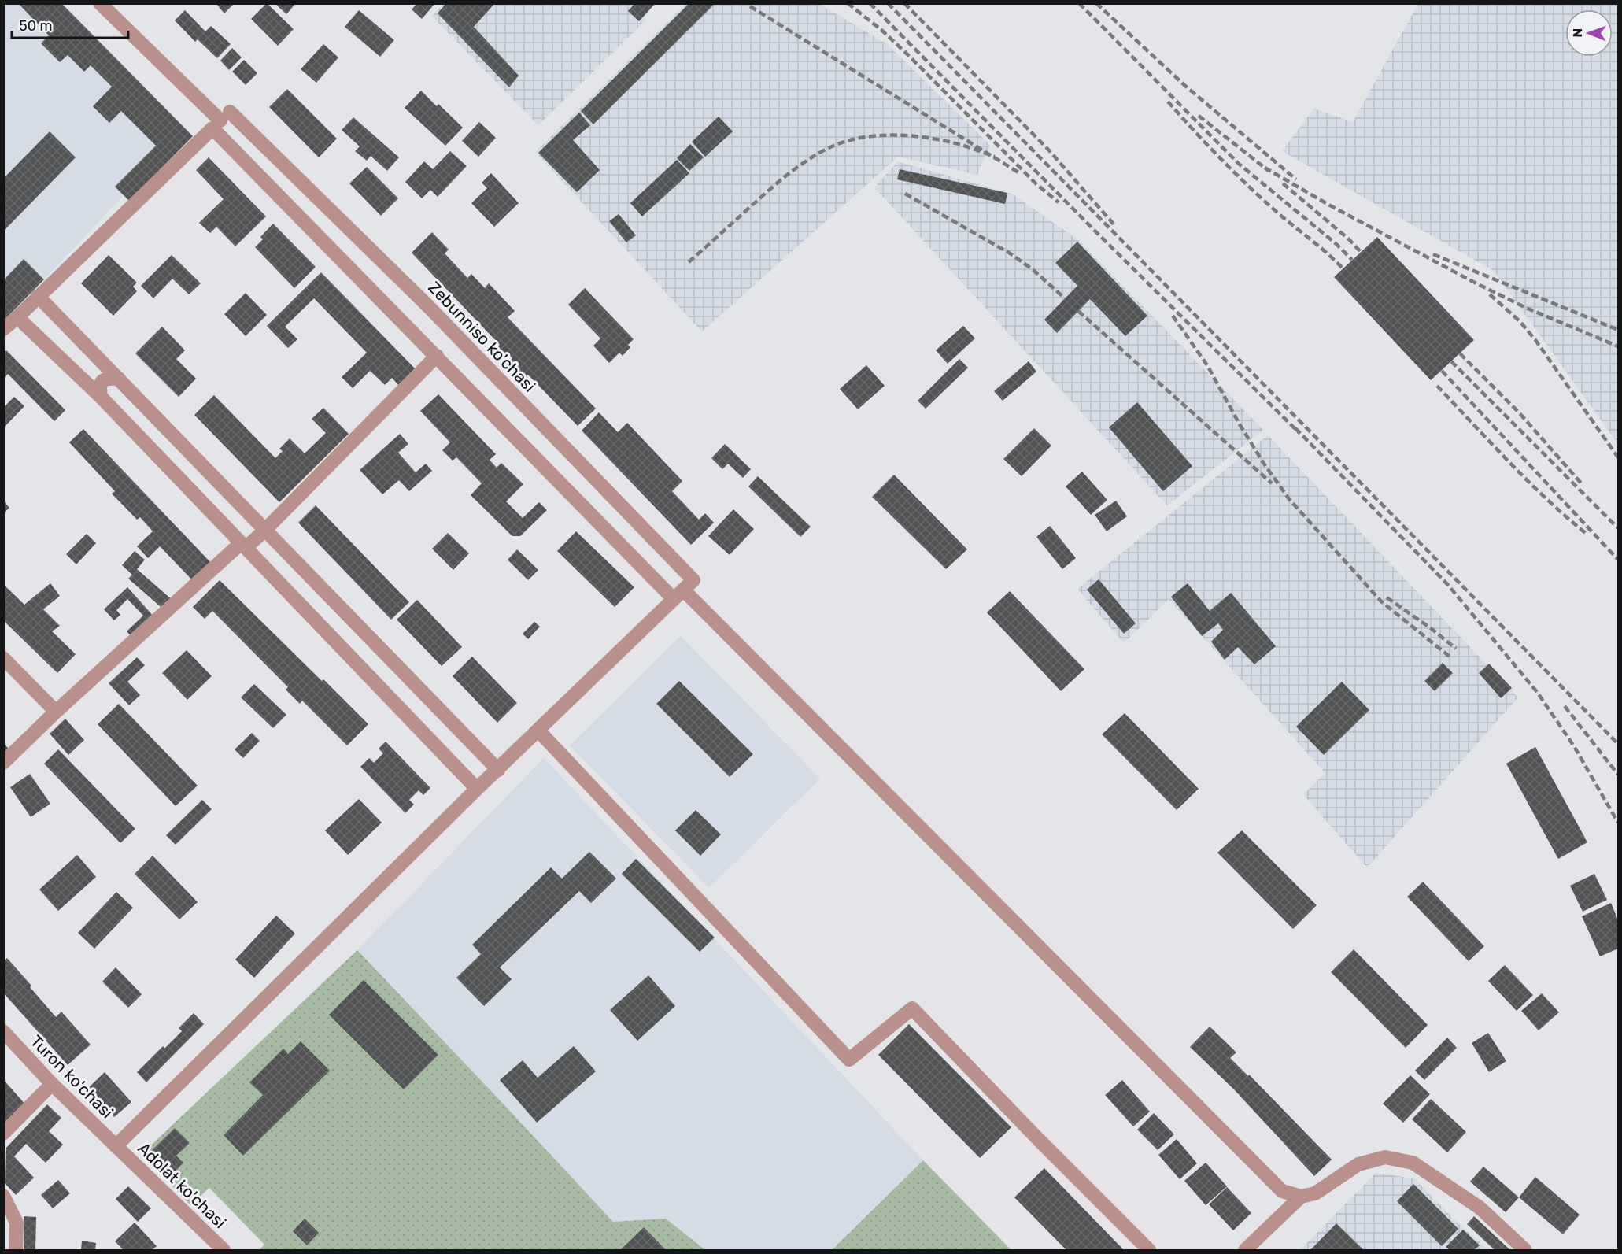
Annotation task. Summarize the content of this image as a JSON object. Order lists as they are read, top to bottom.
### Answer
{
  "streets": {
    "street": ["Zebunniso ko'chasi", "Turon ko'chasi", "Adolat ko'chasi"]
  },
  "crossings": [
    ["Turon ko'chasi", "Adolat ko'chasi"]
  ],
  "scale_bar": "50 m",
  "north": "left"
}
